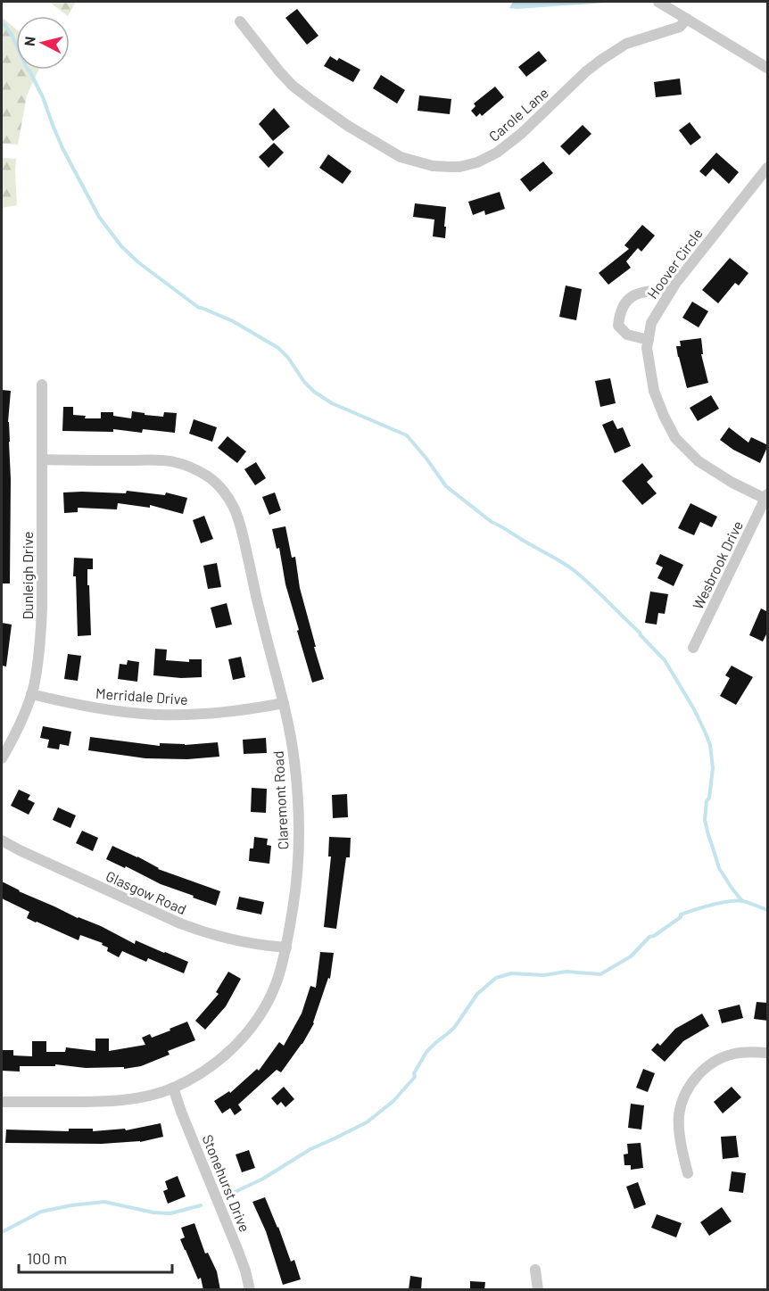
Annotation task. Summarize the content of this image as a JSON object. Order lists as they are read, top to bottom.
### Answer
{
  "streets": {
    "street": [
      "Carole Lane",
      "Hoover Circle",
      "Wesbrook Drive",
      "Dunleigh Drive",
      "Merridale Drive",
      "Claremont Road",
      "Glasgow Road",
      "Stonehurst Drive"
    ]
  },
  "crossings": [
    ["Hoover Circle", "Wesbrook Drive"],
    ["Dunleigh Drive", "Merridale Drive"],
    ["Dunleigh Drive", "Claremont Road"],
    ["Merridale Drive", "Claremont Road"],
    ["Claremont Road", "Glasgow Road"],
    ["Claremont Road", "Stonehurst Drive"]
  ],
  "scale_bar": "100 m",
  "north": "left"
}
